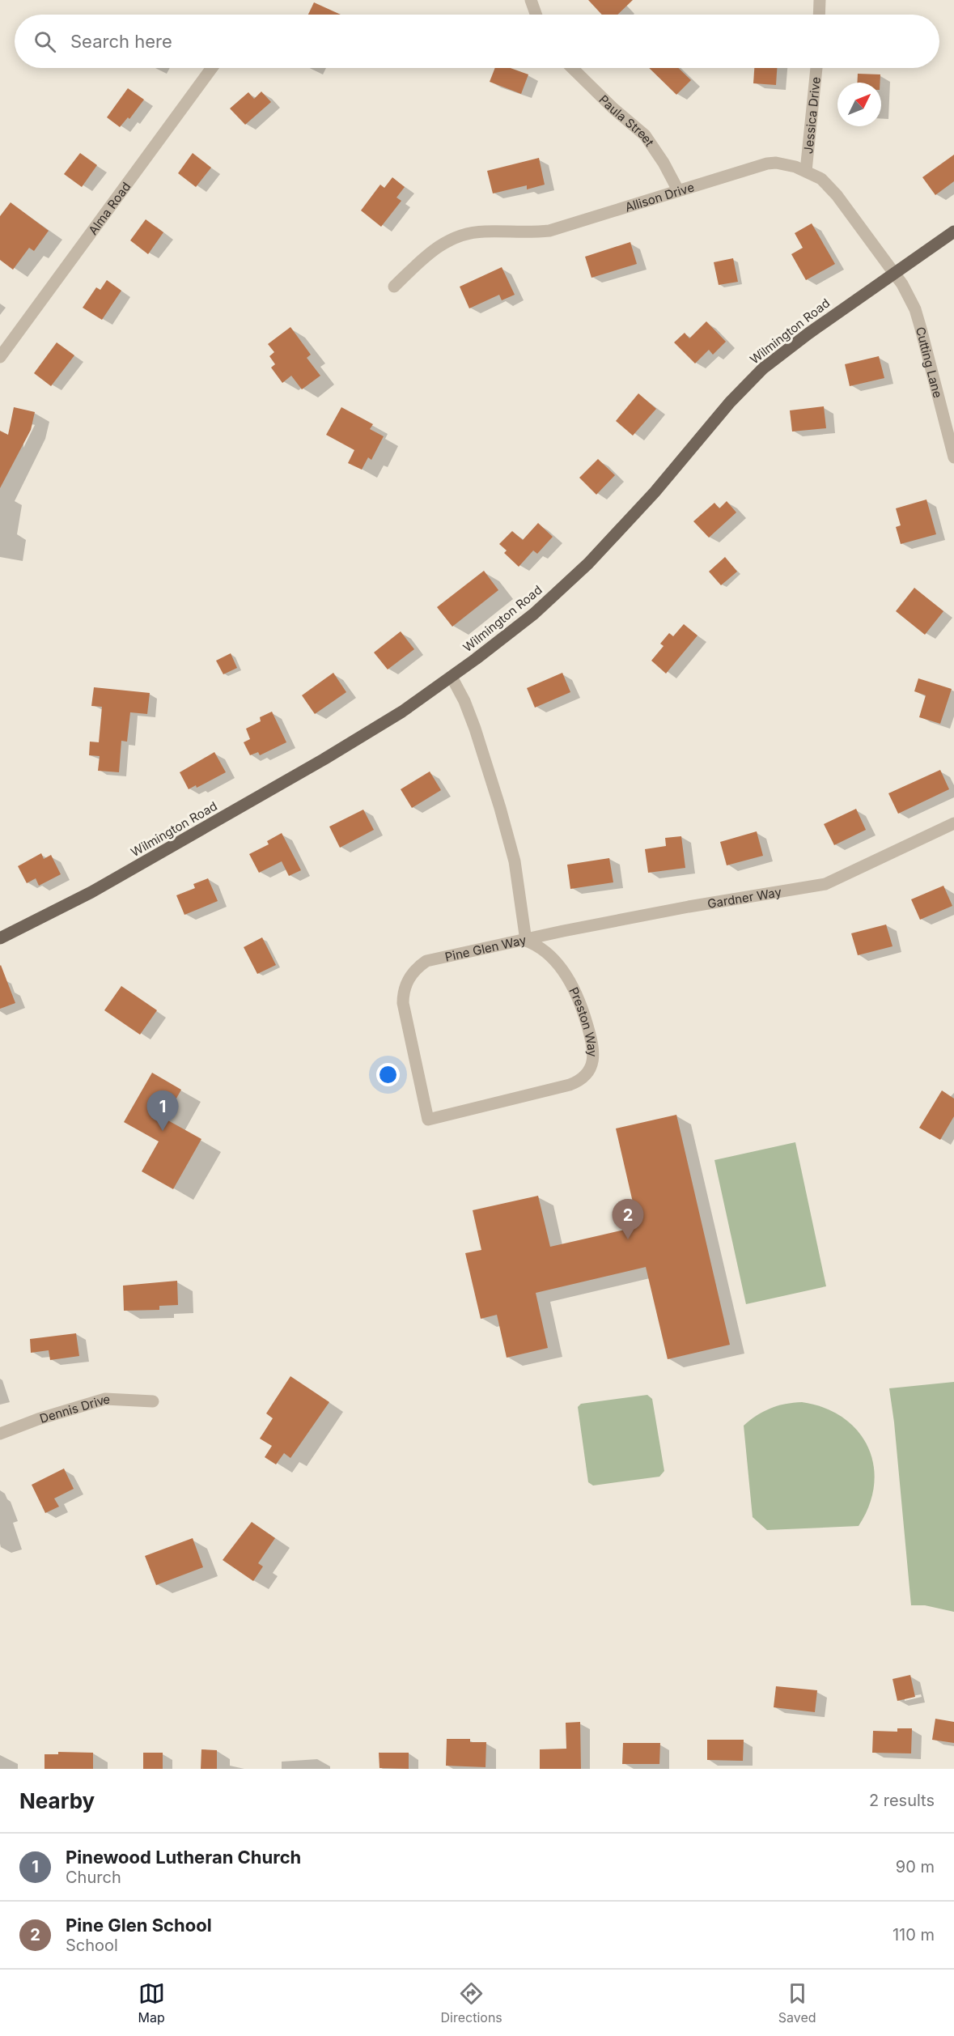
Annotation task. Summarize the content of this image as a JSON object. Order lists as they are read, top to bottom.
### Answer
{
  "streets": {
    "main road": ["Wilmington Road"],
    "street": [
      "Jessica Drive",
      "Paula Street",
      "Allison Drive",
      "Alma Road",
      "Cutting Lane",
      "Gardner Way",
      "Pine Glen Way",
      "Preston Way",
      "Dennis Drive"
    ]
  },
  "crossings": [
    ["Jessica Drive", "Allison Drive"],
    ["Paula Street", "Allison Drive"],
    ["Allison Drive", "Wilmington Road"],
    ["Allison Drive", "Cutting Lane"],
    ["Wilmington Road", "Cutting Lane"],
    ["Wilmington Road", "Pine Glen Way"],
    ["Gardner Way", "Pine Glen Way"],
    ["Gardner Way", "Preston Way"],
    ["Pine Glen Way", "Preston Way"]
  ],
  "north": "top right",
  "page": {
    "search": "Search here",
    "pins": ["1", "2"],
    "heading": ["Nearby", "2 results"],
    "list": [
      {
        "mark": "1",
        "name": "Pinewood Lutheran Church",
        "note": "Church",
        "value": "90 m"
      },
      {
        "mark": "2",
        "name": "Pine Glen School",
        "note": "School",
        "value": "110 m"
      }
    ],
    "nav": ["Map", "Directions", "Saved"]
  }
}
